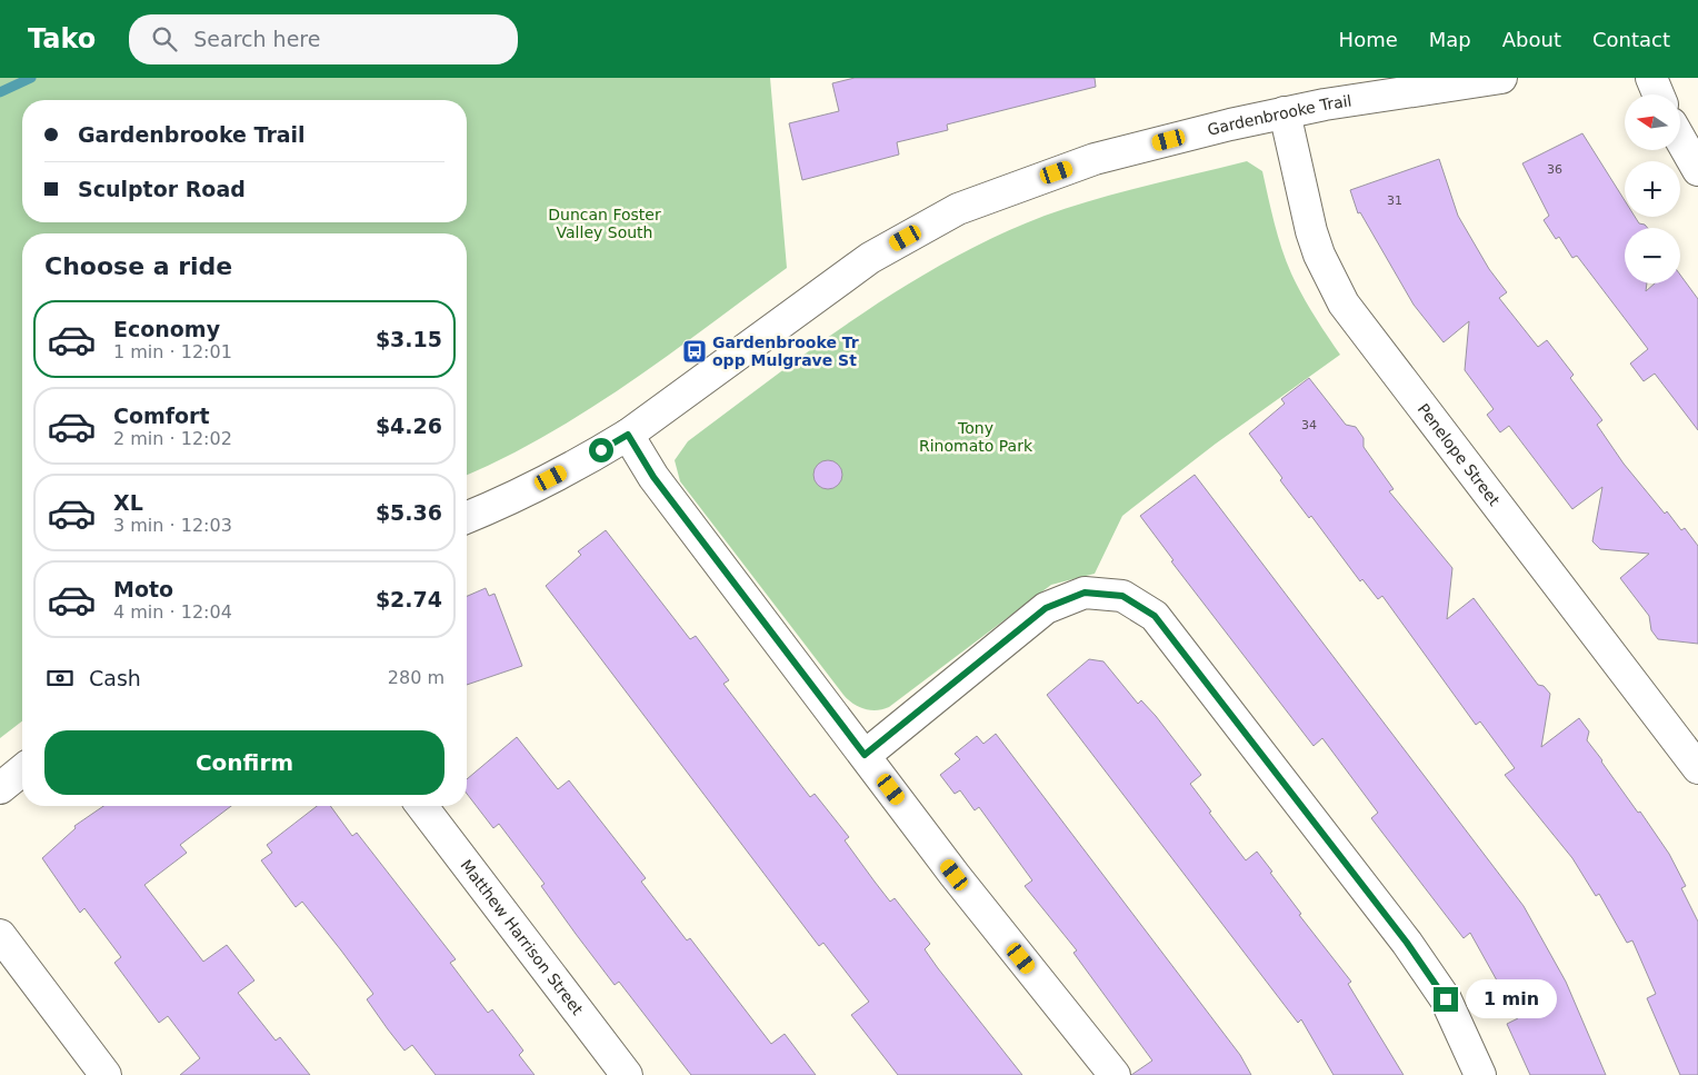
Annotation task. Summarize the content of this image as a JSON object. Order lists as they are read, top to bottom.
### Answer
{
  "streets": {
    "street": ["Gardenbrooke Trail", "Penelope Street", "Matthew Harrison Street"]
  },
  "crossings": [
    ["Gardenbrooke Trail", "Penelope Street"]
  ],
  "parks": ["Duncan Foster Valley South", "Tony Rinomato Park"],
  "places": {
    "bus stop": ["Gardenbrooke Tr opp Mulgrave St"]
  },
  "house_numbers": ["36", "31", "34"],
  "north": "left",
  "page": {
    "header": "Tako",
    "search": "Search here",
    "nav": [
      "Home",
      "Map",
      "About",
      "Contact"
    ],
    "map_buttons": ["+", "−"],
    "banner": ["Gardenbrooke Trail", "Sculptor Road"],
    "heading": "Choose a ride",
    "list": [
      {
        "name": "Economy",
        "note": "1 min · 12:01",
        "value": "$3.15"
      },
      {
        "name": "Comfort",
        "note": "2 min · 12:02",
        "value": "$4.26"
      },
      {
        "name": "XL",
        "note": "3 min · 12:03",
        "value": "$5.36"
      },
      {
        "name": "Moto",
        "note": "4 min · 12:04",
        "value": "$2.74"
      }
    ],
    "pay": ["Cash", "280 m"],
    "buttons": "Confirm",
    "bubble": "1 min"
  }
}
